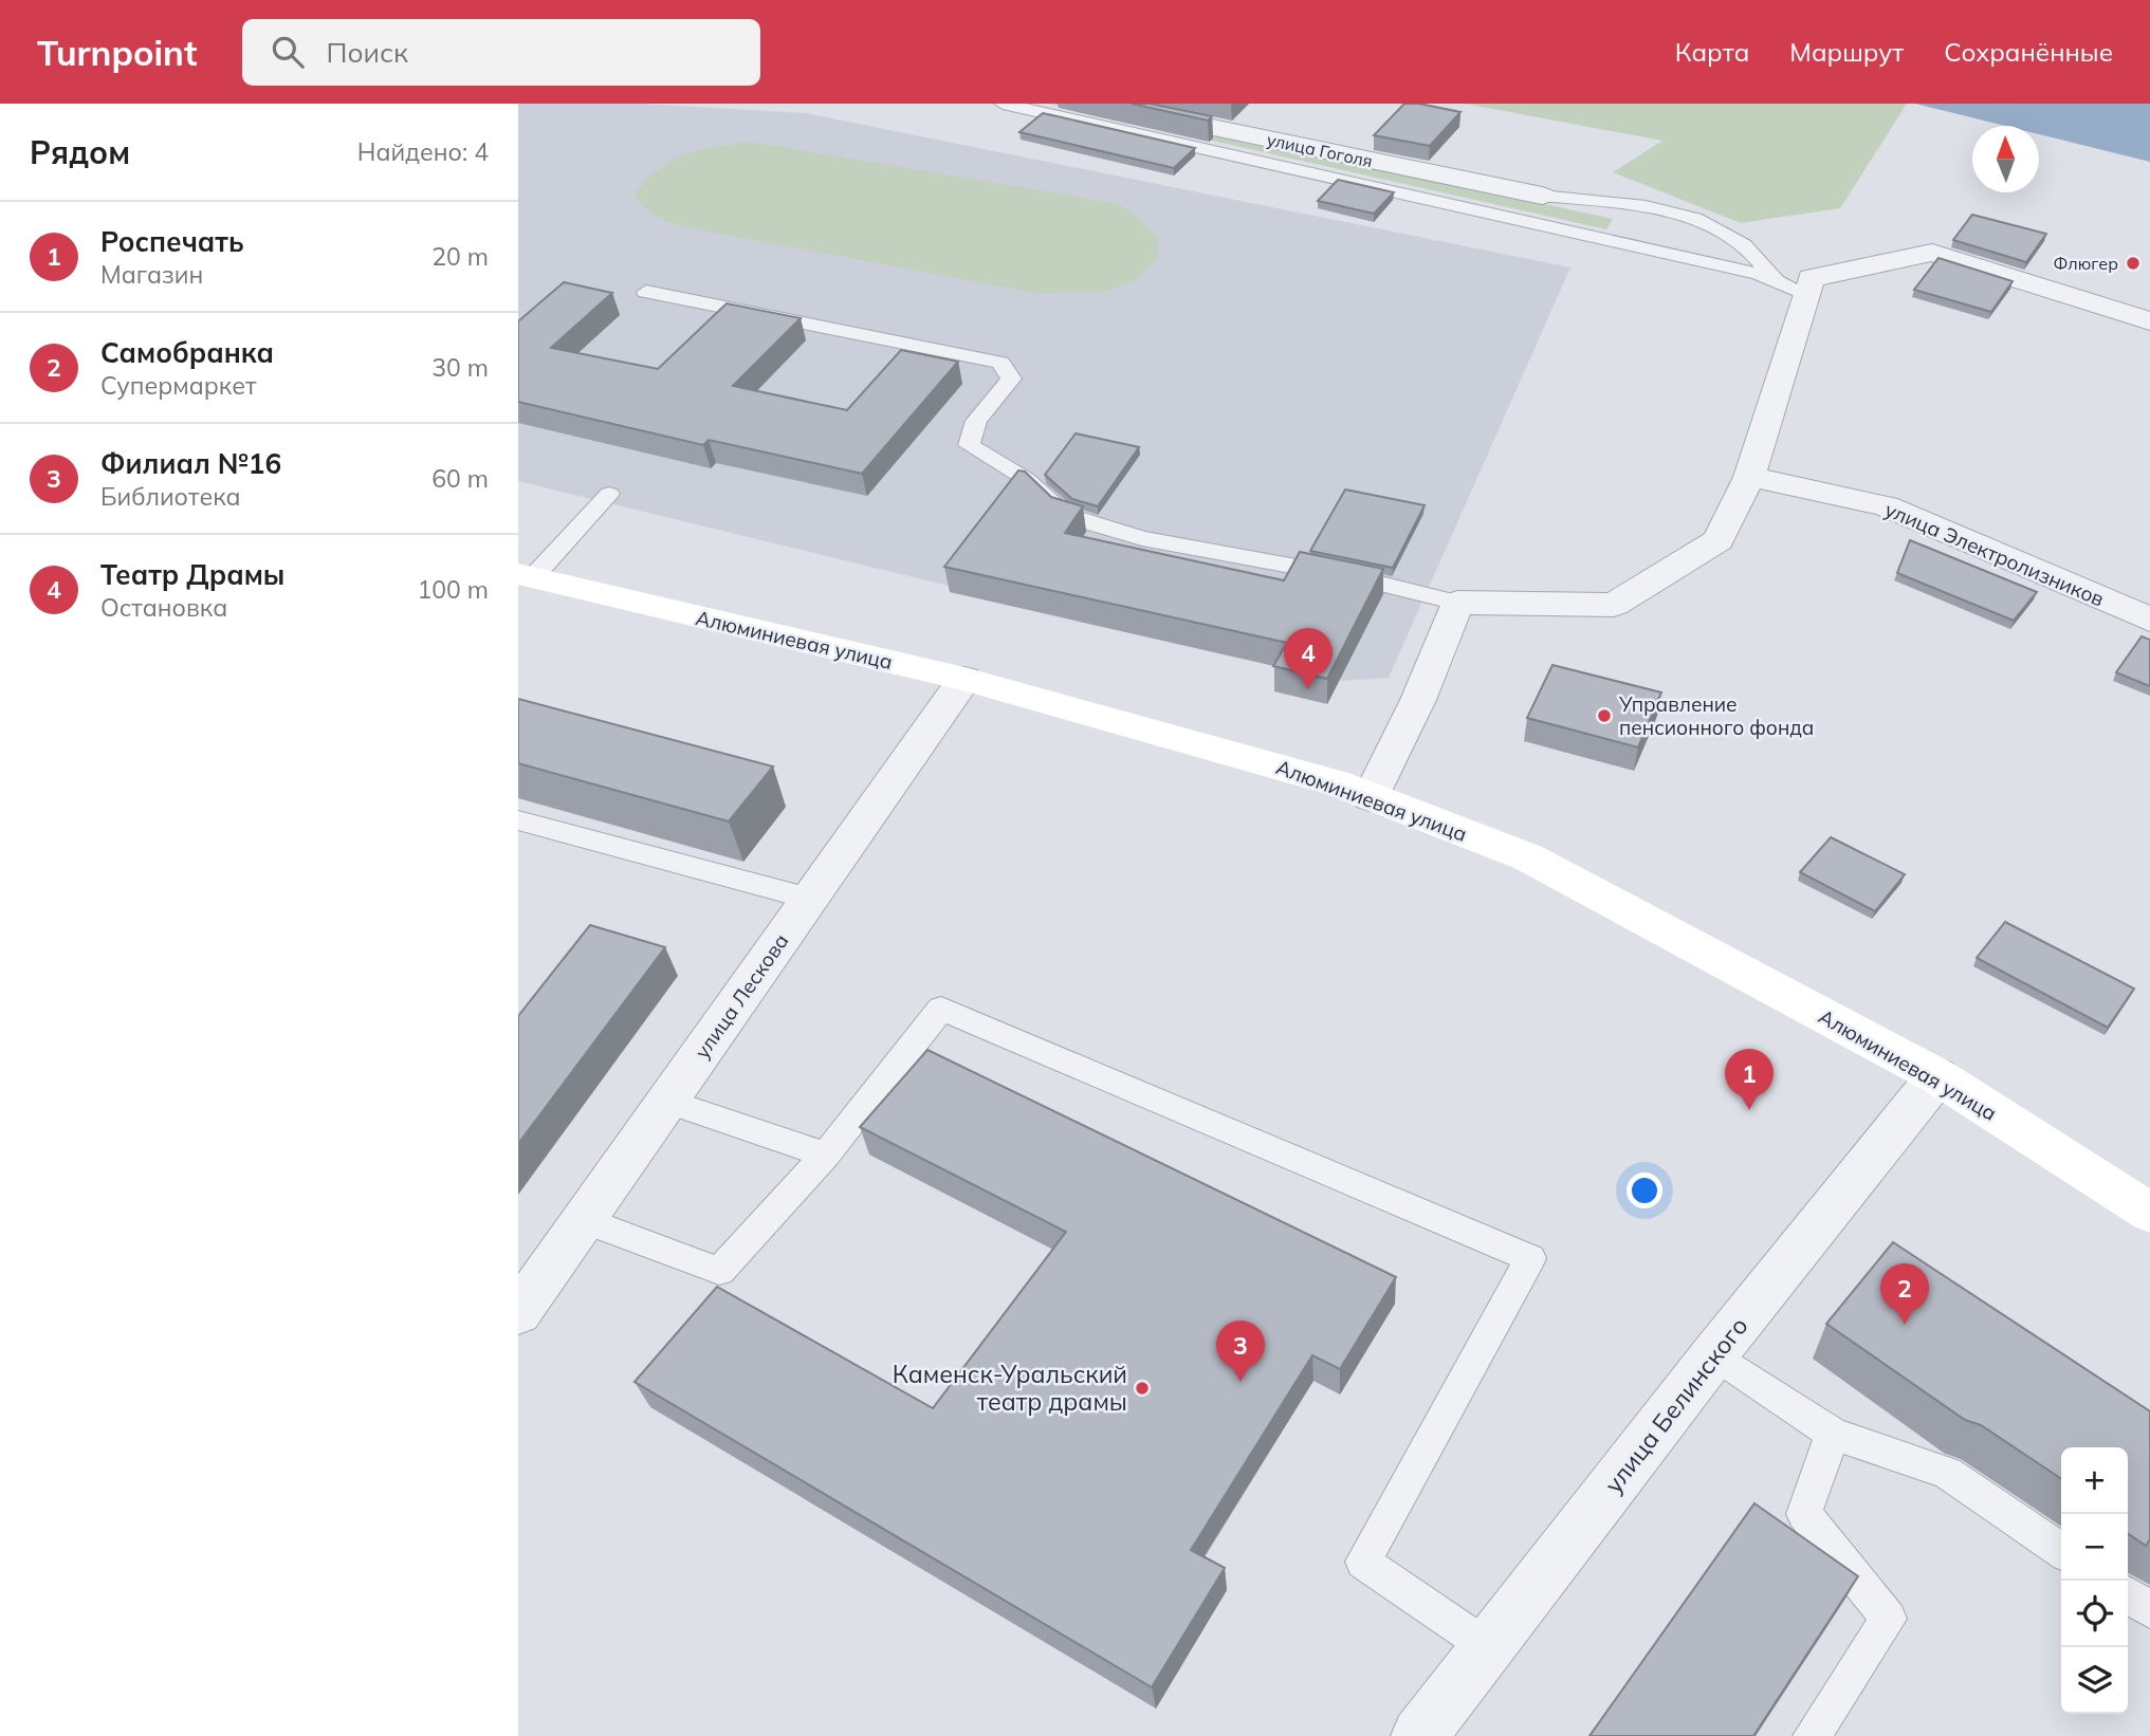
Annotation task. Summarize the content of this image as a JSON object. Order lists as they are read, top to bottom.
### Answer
{
  "streets": {
    "main road": ["Алюминиевая улица"],
    "street": [
      "улица Гоголя",
      "улица Электролизников",
      "улица Лескова",
      "улица Белинского"
    ]
  },
  "crossings": [
    ["Алюминиевая улица", "улица Лескова"],
    ["Алюминиевая улица", "улица Белинского"]
  ],
  "places": ["Флюгер", "Управление пенсионного фонда", "Каменск-Уральский театр драмы"],
  "north": "top",
  "page": {
    "header": "Turnpoint",
    "search": "Поиск",
    "nav": ["Карта", "Маршрут", "Сохранённые"],
    "heading": ["Рядом", "Найдено: 4"],
    "list": [
      {
        "mark": "1",
        "name": "Роспечать",
        "note": "Магазин",
        "value": "20 m"
      },
      {
        "mark": "2",
        "name": "Самобранка",
        "note": "Супермаркет",
        "value": "30 m"
      },
      {
        "mark": "3",
        "name": "Филиал №16",
        "note": "Библиотека",
        "value": "60 m"
      },
      {
        "mark": "4",
        "name": "Театр Драмы",
        "note": "Остановка",
        "value": "100 m"
      }
    ],
    "pins": [
      "4",
      "1",
      "2",
      "3"
    ],
    "map_buttons": ["+", "−"]
  }
}
